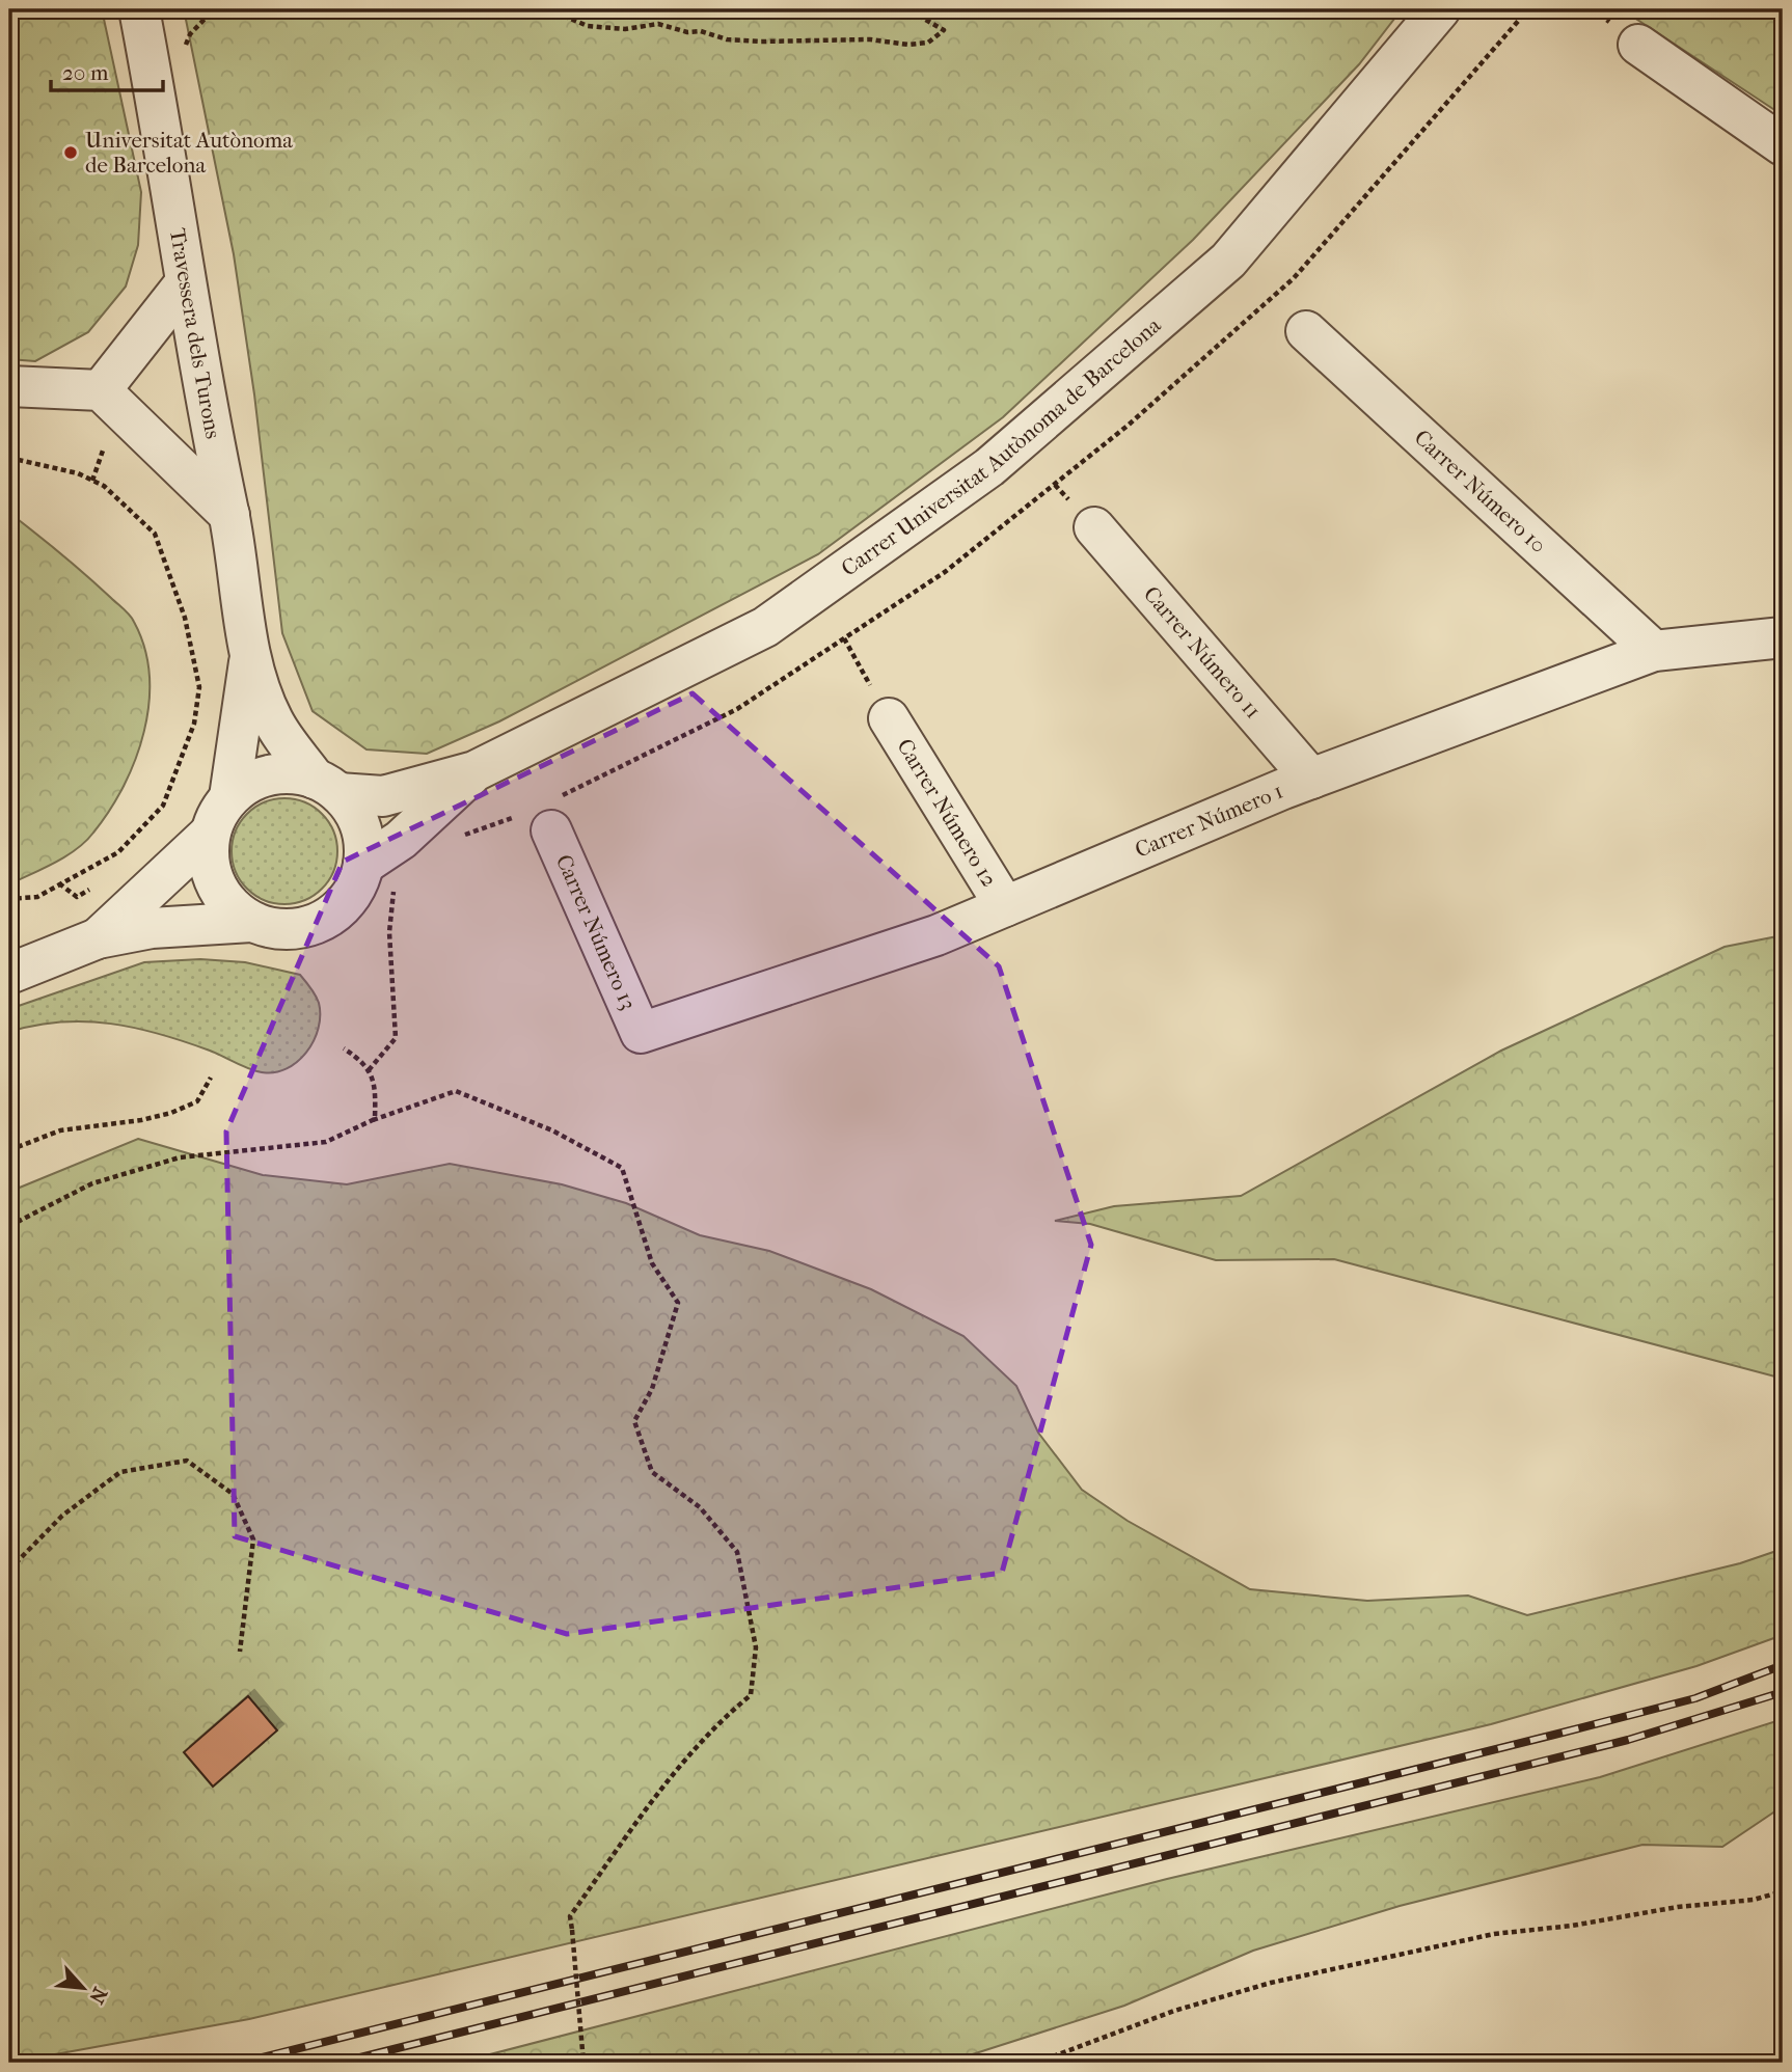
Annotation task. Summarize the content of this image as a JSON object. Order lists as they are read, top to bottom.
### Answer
{
  "streets": {
    "street": [
      "Travessera dels Turons",
      "Carrer Universitat Autònoma de Barcelona",
      "Carrer Número 10",
      "Carrer Número 11",
      "Carrer Número 12",
      "Carrer Número 1",
      "Carrer Número 13"
    ]
  },
  "crossings": [
    ["Travessera dels Turons", "Carrer Universitat Autònoma de Barcelona"],
    ["Carrer Número 10", "Carrer Número 1"],
    ["Carrer Número 11", "Carrer Número 1"],
    ["Carrer Número 12", "Carrer Número 1"],
    ["Carrer Número 1", "Carrer Número 13"]
  ],
  "places": ["Universitat Autònoma de Barcelona"],
  "scale_bar": "20 m",
  "north": "bottom right"
}
